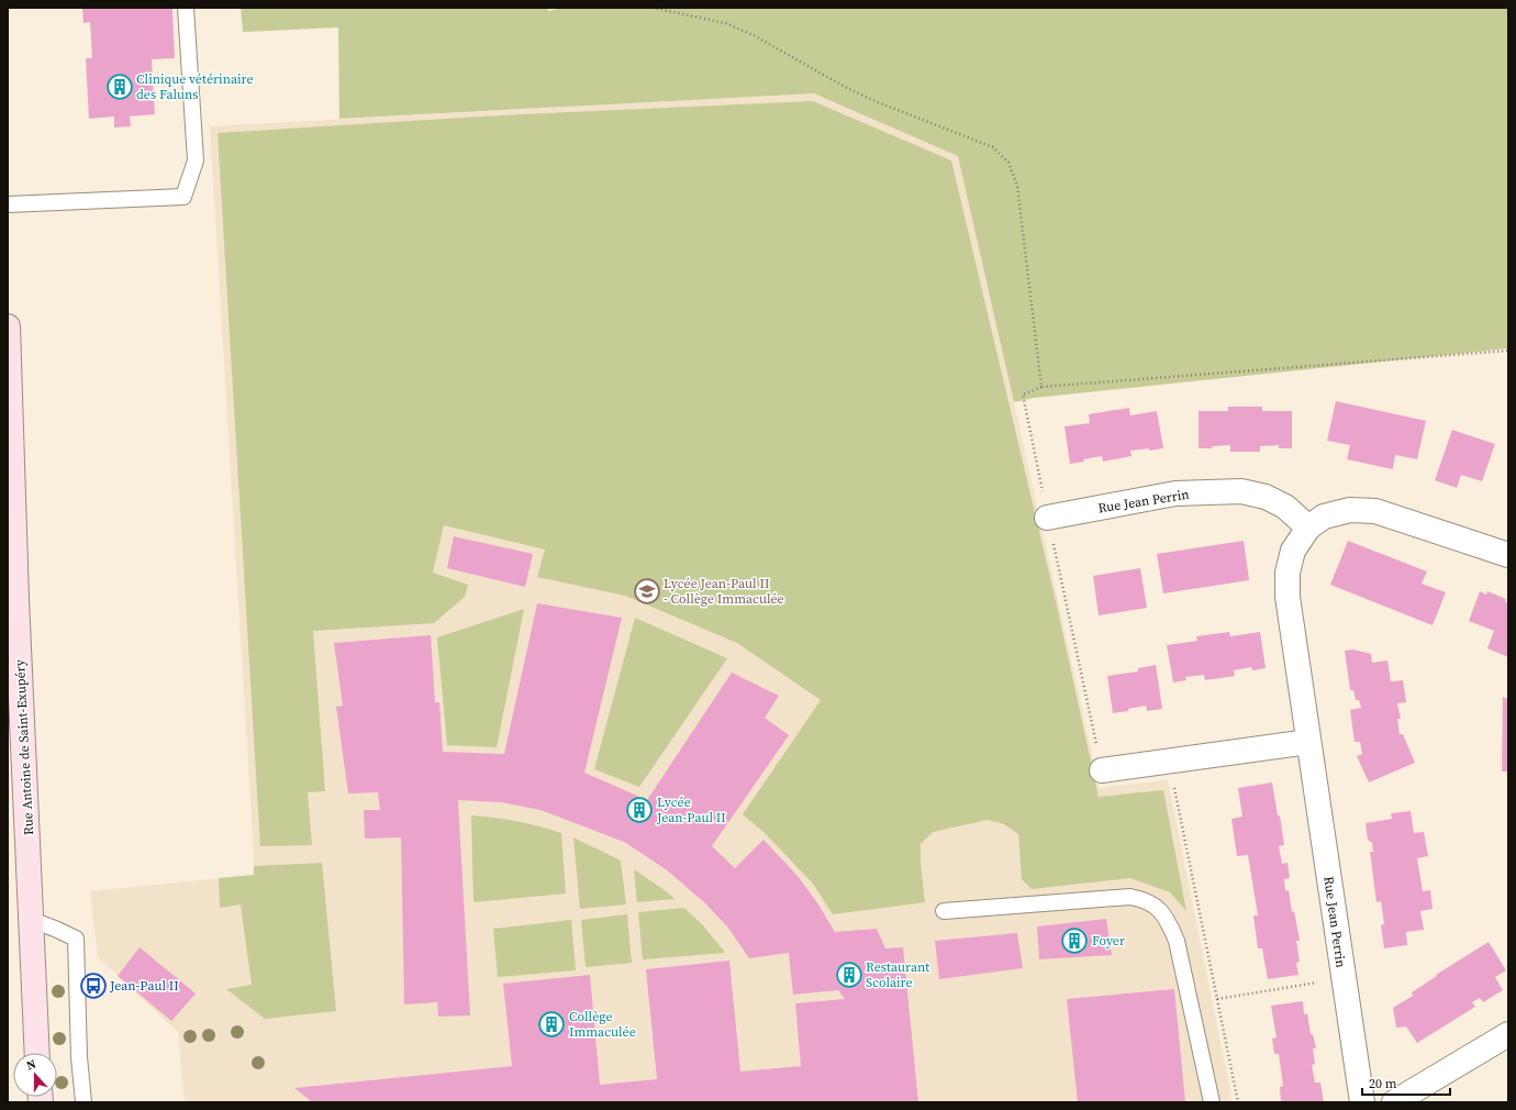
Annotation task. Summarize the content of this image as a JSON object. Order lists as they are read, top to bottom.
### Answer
{
  "streets": {
    "street": ["Rue Jean Perrin", "Rue Antoine de Saint-Exupéry"]
  },
  "places": {
    "building": [
      "Clinique vétérinaire des Faluns",
      "Lycée Jean-Paul II",
      "Foyer",
      "Restaurant Scolaire",
      "Collège Immaculée"
    ],
    "school or university": ["Lycée Jean-Paul II - Collège Immaculée"],
    "bus stop": ["Jean-Paul II"]
  },
  "scale_bar": "20 m",
  "north": "top"
}
